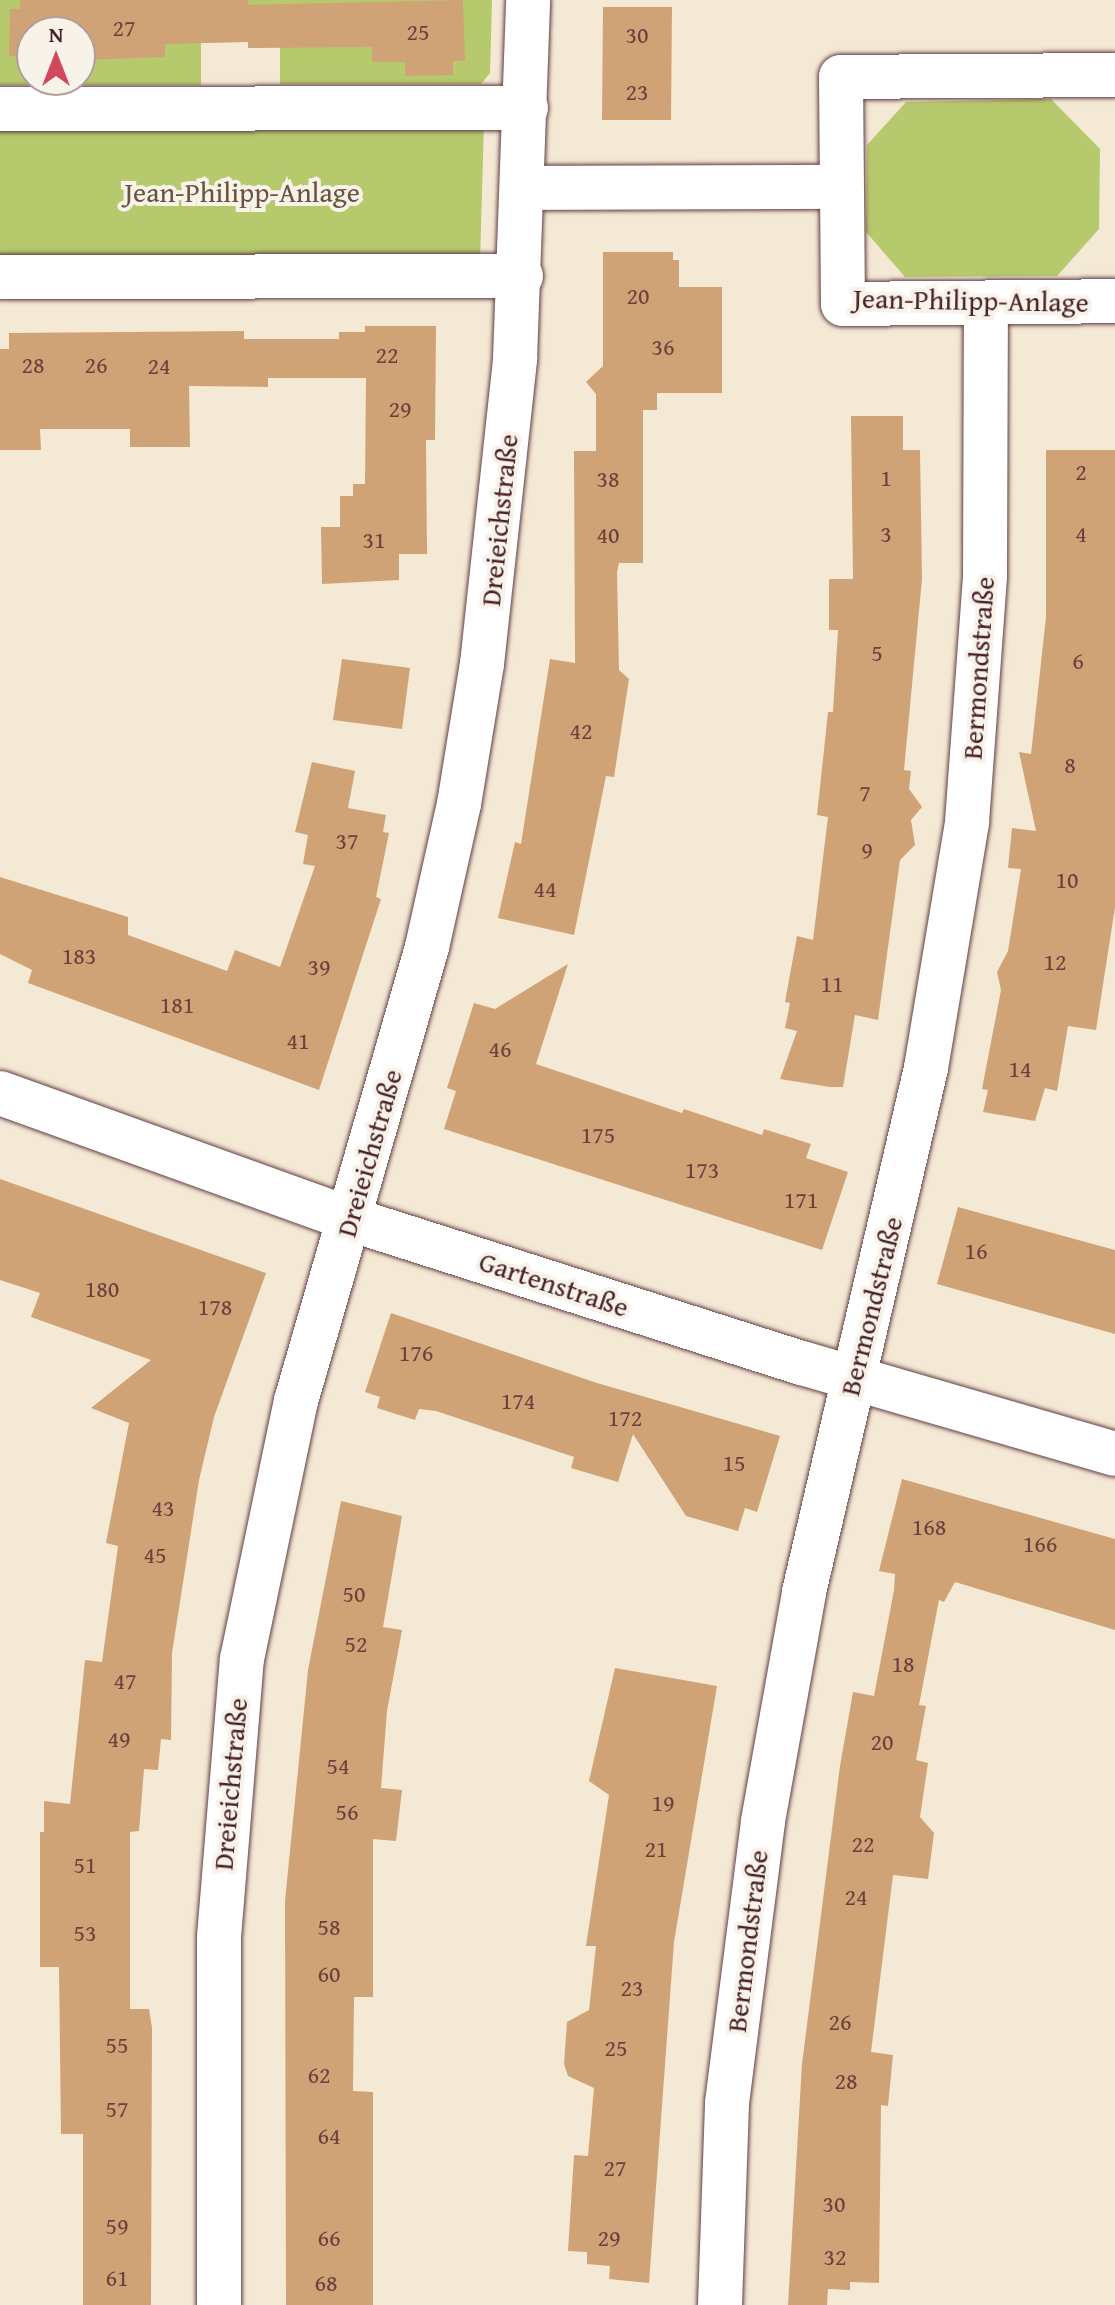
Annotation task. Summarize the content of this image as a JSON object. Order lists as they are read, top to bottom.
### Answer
{
  "streets": {
    "street": [
      "Jean-Philipp-Anlage",
      "Dreieichstraße",
      "Bermondstraße",
      "Gartenstraße"
    ]
  },
  "crossings": [
    ["Jean-Philipp-Anlage", "Bermondstraße"],
    ["Dreieichstraße", "Gartenstraße"],
    ["Bermondstraße", "Gartenstraße"]
  ],
  "parks": ["Jean-Philipp-Anlage"],
  "house_numbers": [
    "27",
    "25",
    "30",
    "23",
    "20",
    "36",
    "22",
    "28",
    "26",
    "24",
    "29",
    "2",
    "1",
    "38",
    "3",
    "4",
    "40",
    "31",
    "5",
    "6",
    "42",
    "8",
    "7",
    "37",
    "9",
    "10",
    "44",
    "183",
    "12",
    "39",
    "11",
    "181",
    "41",
    "46",
    "14",
    "175",
    "173",
    "171",
    "16",
    "180",
    "178",
    "176",
    "174",
    "172",
    "15",
    "43",
    "168",
    "166",
    "45",
    "50",
    "52",
    "18",
    "47",
    "49",
    "20",
    "54",
    "19",
    "56",
    "22",
    "21",
    "51",
    "24",
    "58",
    "53",
    "60",
    "23",
    "26",
    "55",
    "25",
    "62",
    "28",
    "57",
    "64",
    "27",
    "30",
    "59",
    "66",
    "29",
    "32",
    "61",
    "68"
  ],
  "north": "top"
}
